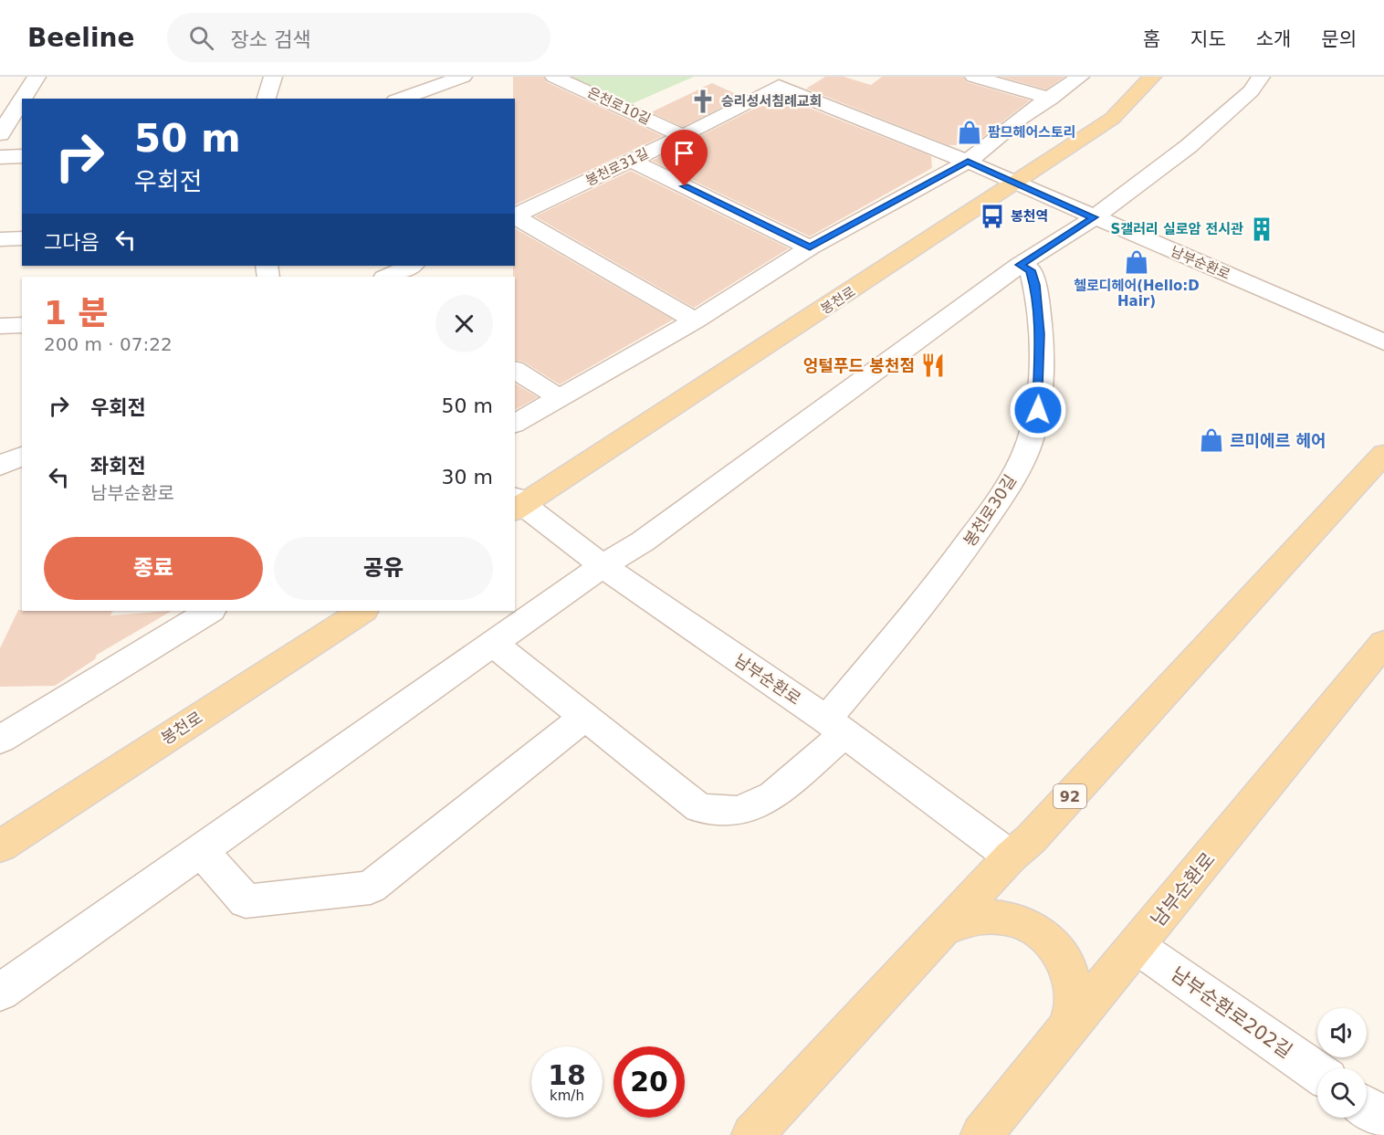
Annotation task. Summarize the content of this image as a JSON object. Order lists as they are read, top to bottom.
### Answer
{
  "streets": {
    "main road": ["남부순환로", "봉천로", "92"],
    "street": [
      "은천로10길",
      "봉천로31길",
      "봉천로30길",
      "남부순환로202길"
    ]
  },
  "crossings": [
    ["은천로10길", "봉천로31길"],
    ["남부순환로", "봉천로"],
    ["남부순환로", "봉천로30길"],
    ["남부순환로", "92"],
    ["남부순환로", "남부순환로202길"]
  ],
  "places": {
    "church": ["승리성서침례교회"],
    "shop": ["팜므헤어스토리", "헬로디헤어(Hello:D Hair)", "르미에르 헤어"],
    "bus stop": ["봉천역"],
    "building": ["S갤러리 실로암 전시관"],
    "restaurant": ["엉털푸드 봉천점"]
  },
  "page": {
    "header": "Beeline",
    "search": "장소 검색",
    "nav": [
      "홈",
      "지도",
      "소개",
      "문의"
    ],
    "turn": ["50 m", "우회전"],
    "then": "그다음",
    "heading": ["1 분", "200 m · 07:22"],
    "list": [
      {
        "name": "우회전",
        "value": "50 m"
      },
      {
        "name": "좌회전",
        "note": "남부순환로",
        "value": "30 m"
      }
    ],
    "buttons": ["종료", "공유"],
    "speed": "18 km/h",
    "limit": "20"
  }
}
